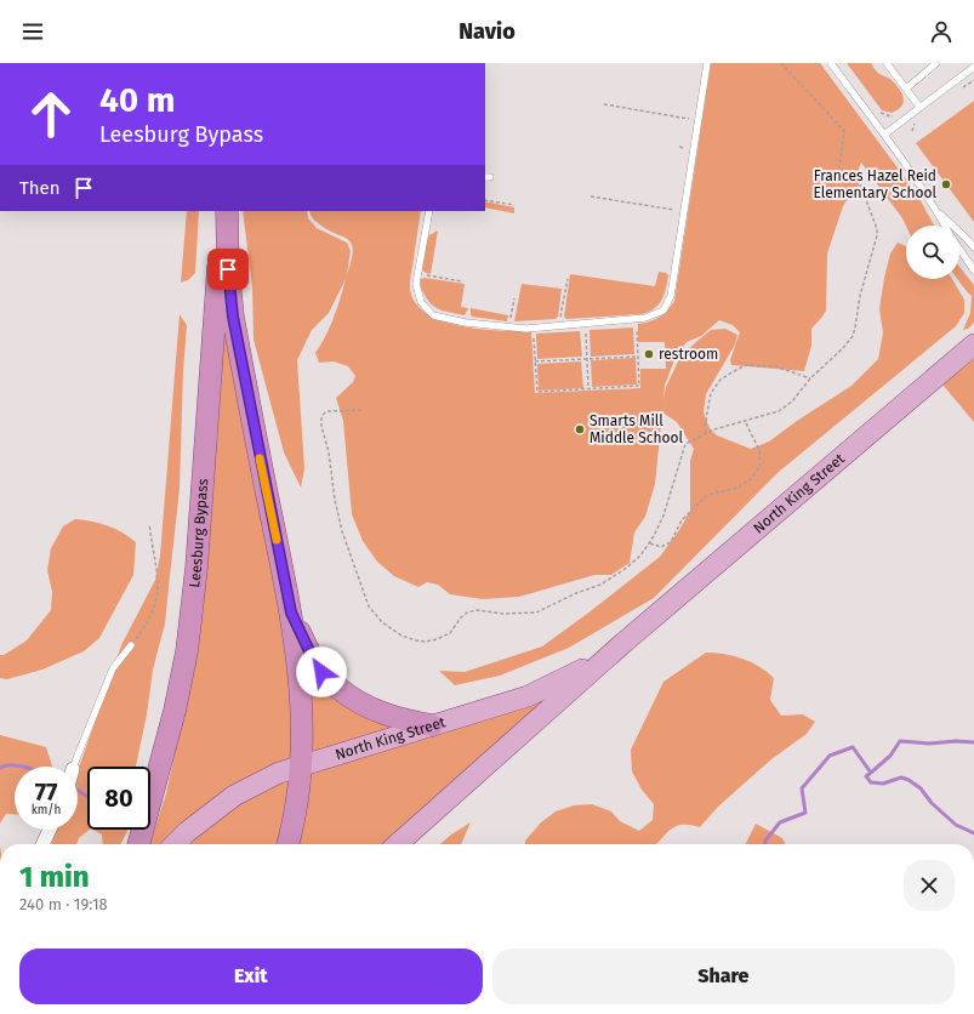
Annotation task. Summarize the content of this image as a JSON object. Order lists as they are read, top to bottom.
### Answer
{
  "streets": {
    "highway": ["Leesburg Bypass"],
    "main road": ["North King Street"]
  },
  "places": ["Frances Hazel Reid Elementary School", "restroom", "Smarts Mill Middle School"],
  "page": {
    "header": "Navio",
    "turn": ["40 m", "Leesburg Bypass"],
    "then": "Then",
    "speed": "77 km/h",
    "limit": "80",
    "heading": ["1 min", "240 m · 19:18"],
    "buttons": ["Exit", "Share"]
  }
}
